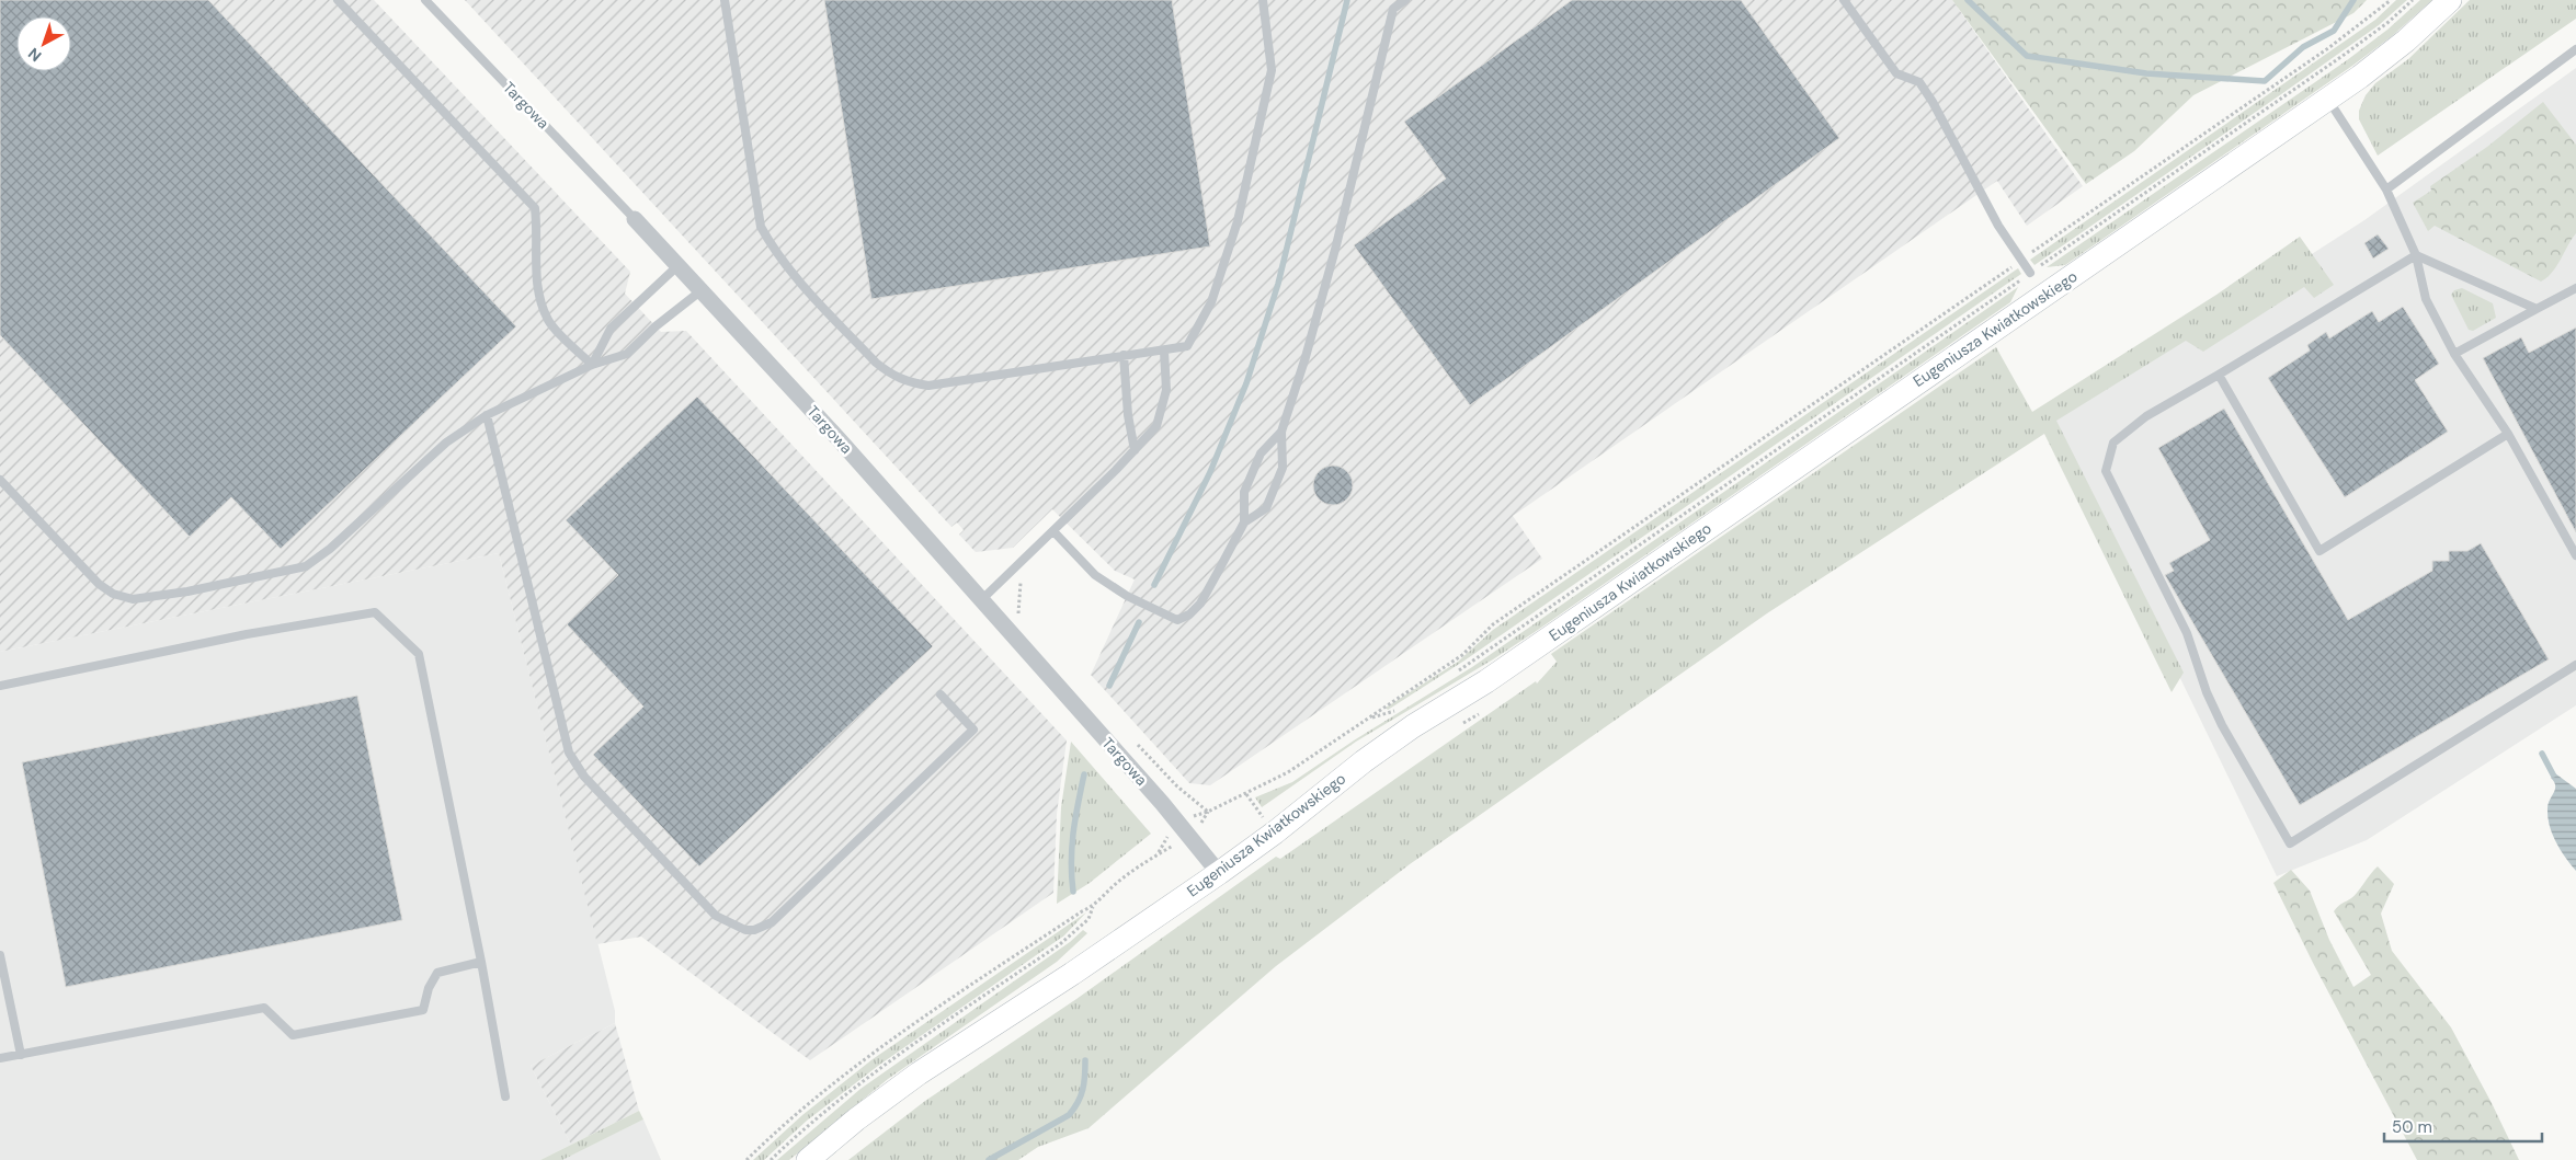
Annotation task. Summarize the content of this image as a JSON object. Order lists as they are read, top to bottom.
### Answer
{
  "streets": {
    "main road": ["Eugeniusza Kwiatkowskiego"],
    "street": ["Targowa"]
  },
  "crossings": [
    ["Targowa", "Eugeniusza Kwiatkowskiego"]
  ],
  "scale_bar": "50 m",
  "north": "bottom left"
}
